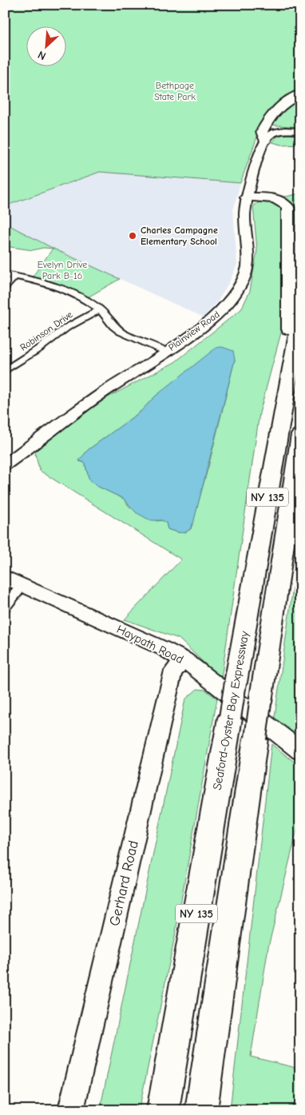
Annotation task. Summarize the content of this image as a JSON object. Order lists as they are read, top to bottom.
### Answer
{
  "streets": {
    "highway": ["NY 135", "Seaford-Oyster Bay Expressway"],
    "main road": ["Plainview Road", "Haypath Road", "Gerhard Road"],
    "street": ["Robinson Drive"]
  },
  "crossings": [
    ["Haypath Road", "Gerhard Road"]
  ],
  "parks": ["Bethpage State Park", "Evelyn Drive Park B-16"],
  "places": ["Charles Campagne Elementary School"],
  "north": "bottom left"
}
